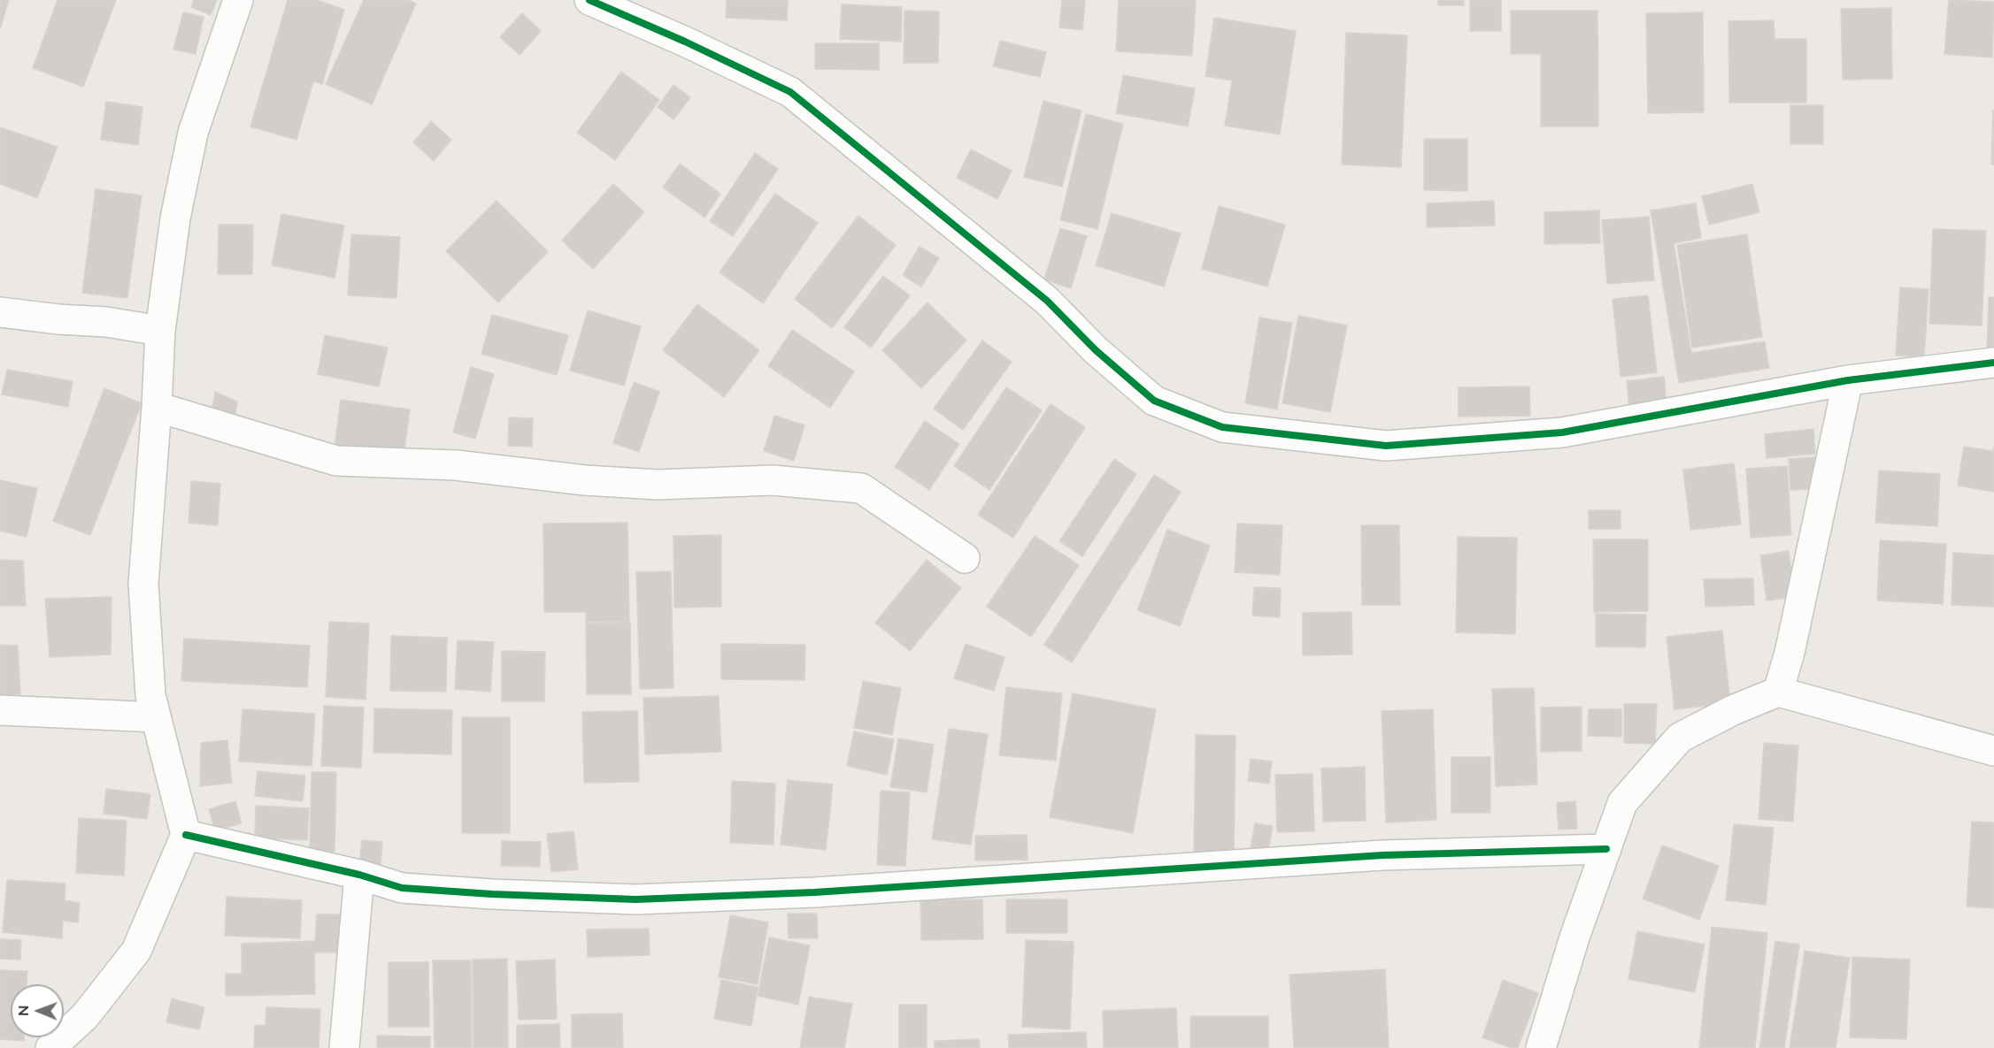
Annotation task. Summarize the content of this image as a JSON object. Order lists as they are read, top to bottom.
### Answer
{
  "north": "left"
}
